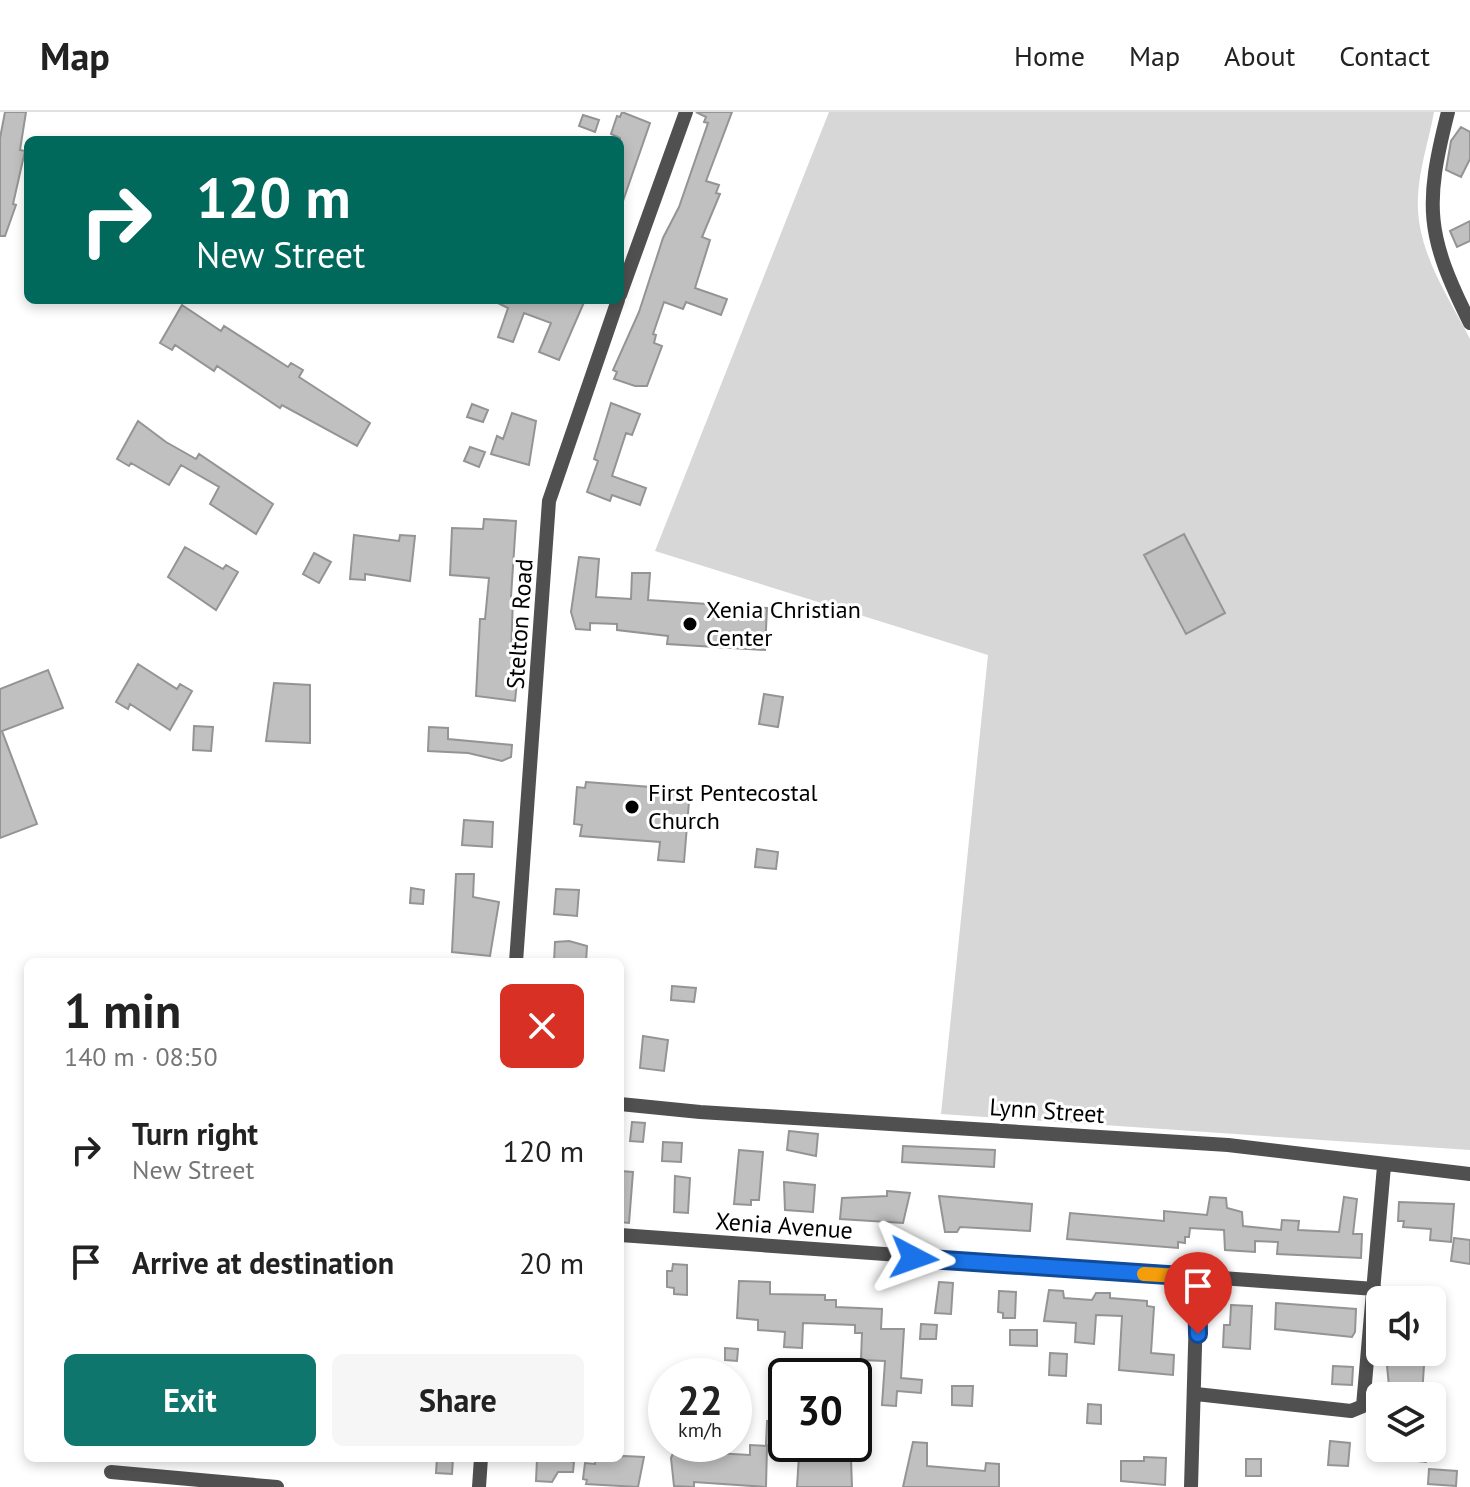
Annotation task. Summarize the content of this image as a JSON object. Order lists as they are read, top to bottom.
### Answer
{
  "streets": {
    "street": ["Stelton Road", "Lynn Street", "Xenia Avenue"]
  },
  "places": ["Xenia Christian Center", "First Pentecostal Church"],
  "page": {
    "header": "Map",
    "nav": [
      "Home",
      "Map",
      "About",
      "Contact"
    ],
    "turn": ["120 m", "New Street"],
    "heading": ["1 min", "140 m · 08:50"],
    "list": [
      {
        "name": "Turn right",
        "note": "New Street",
        "value": "120 m"
      },
      {
        "name": "Arrive at destination",
        "value": "20 m"
      }
    ],
    "buttons": ["Exit", "Share"],
    "speed": "22 km/h",
    "limit": "30"
  }
}
